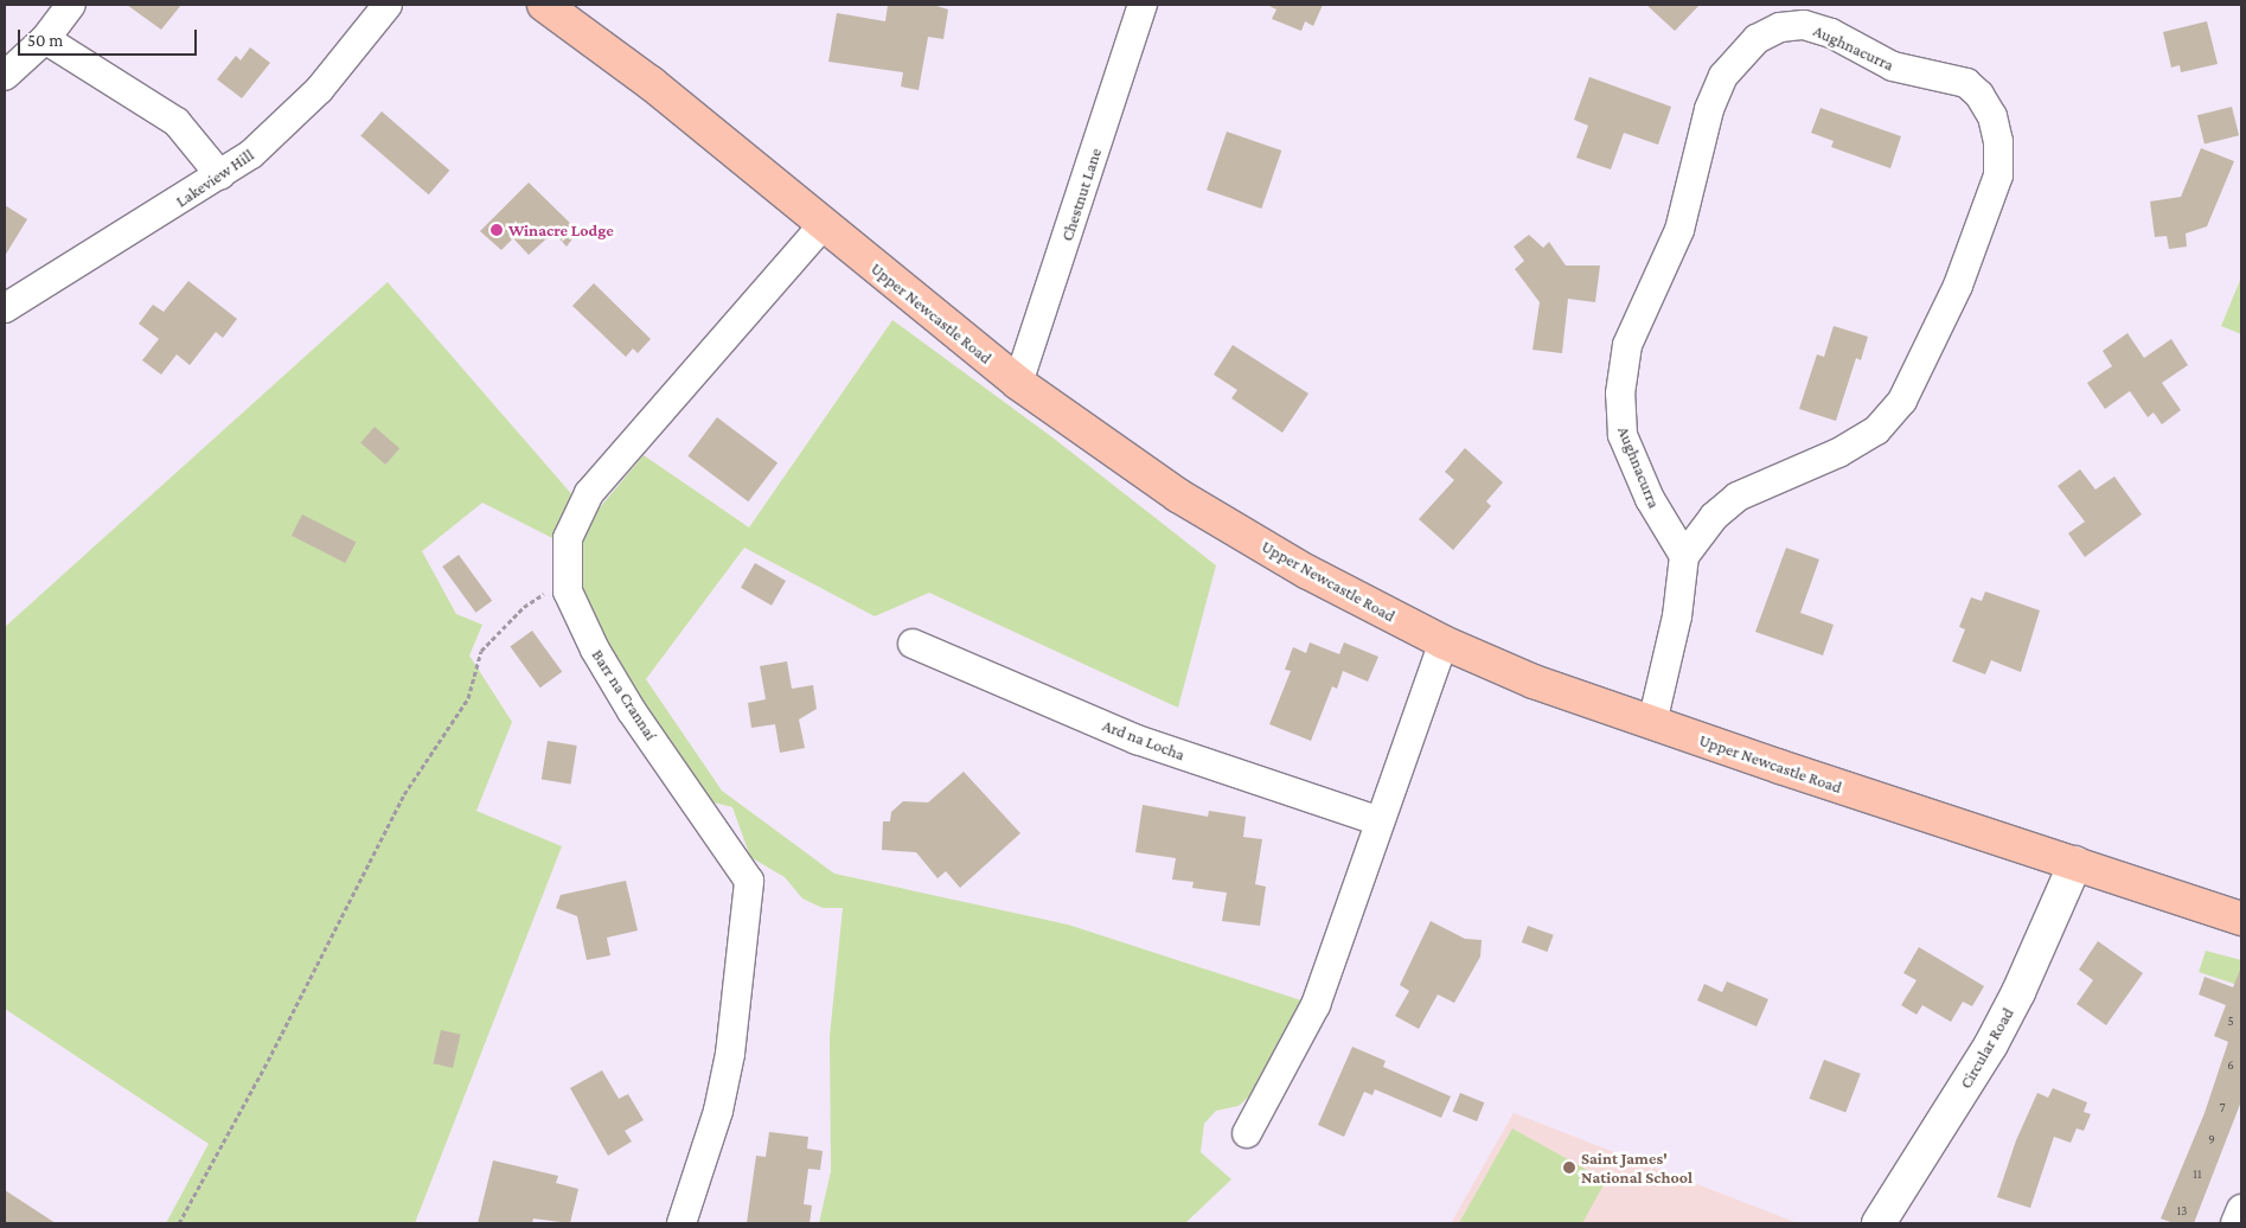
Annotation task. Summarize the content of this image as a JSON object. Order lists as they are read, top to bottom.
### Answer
{
  "streets": {
    "main road": ["Upper Newcastle Road"],
    "street": [
      "Aughnacurra",
      "Lakeview Hill",
      "Chestnut Lane",
      "Barr na Crannaí",
      "Ard na Locha",
      "Circular Road"
    ]
  },
  "crossings": [
    ["Chestnut Lane", "Upper Newcastle Road"],
    ["Upper Newcastle Road", "Barr na Crannaí"],
    ["Upper Newcastle Road", "Circular Road"]
  ],
  "places": ["Winacre Lodge", "Saint James' National School"],
  "house_numbers": [
    "5",
    "6",
    "7",
    "9",
    "11",
    "13"
  ],
  "scale_bar": "50 m"
}
